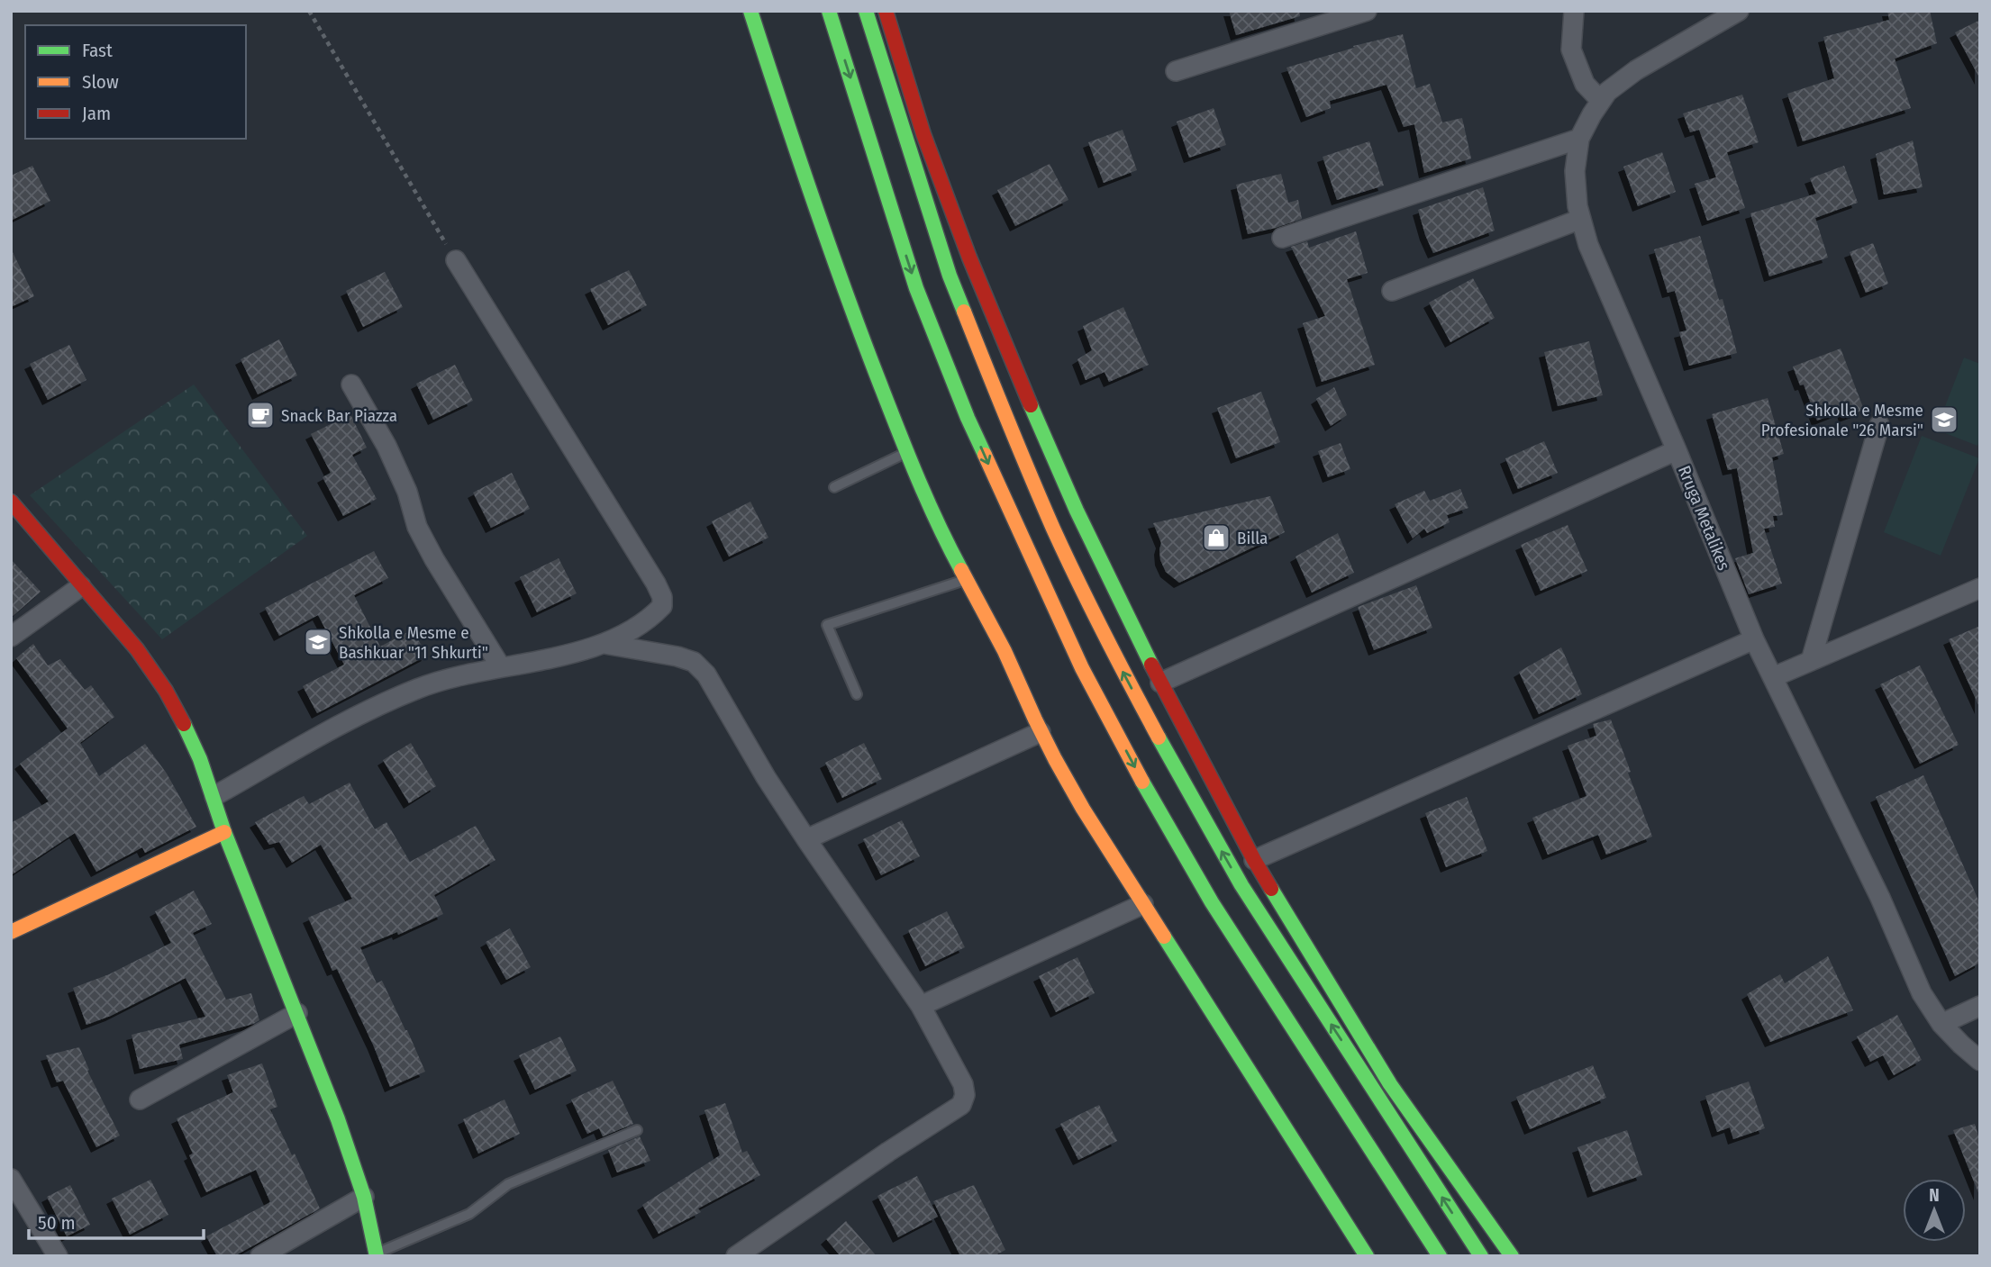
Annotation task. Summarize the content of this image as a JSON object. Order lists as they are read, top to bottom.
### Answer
{
  "streets": {
    "street": ["Rruga Metalikes"]
  },
  "places": {
    "cafe": ["Snack Bar Piazza"],
    "school or university": ["Shkolla e Mesme Profesionale \"26 Marsi\"", "Shkolla e Mesme e Bashkuar \"11 Shkurti\""],
    "shop": ["Billa"]
  },
  "legend": ["Fast", "Slow", "Jam"],
  "scale_bar": "50 m",
  "north": "top"
}
